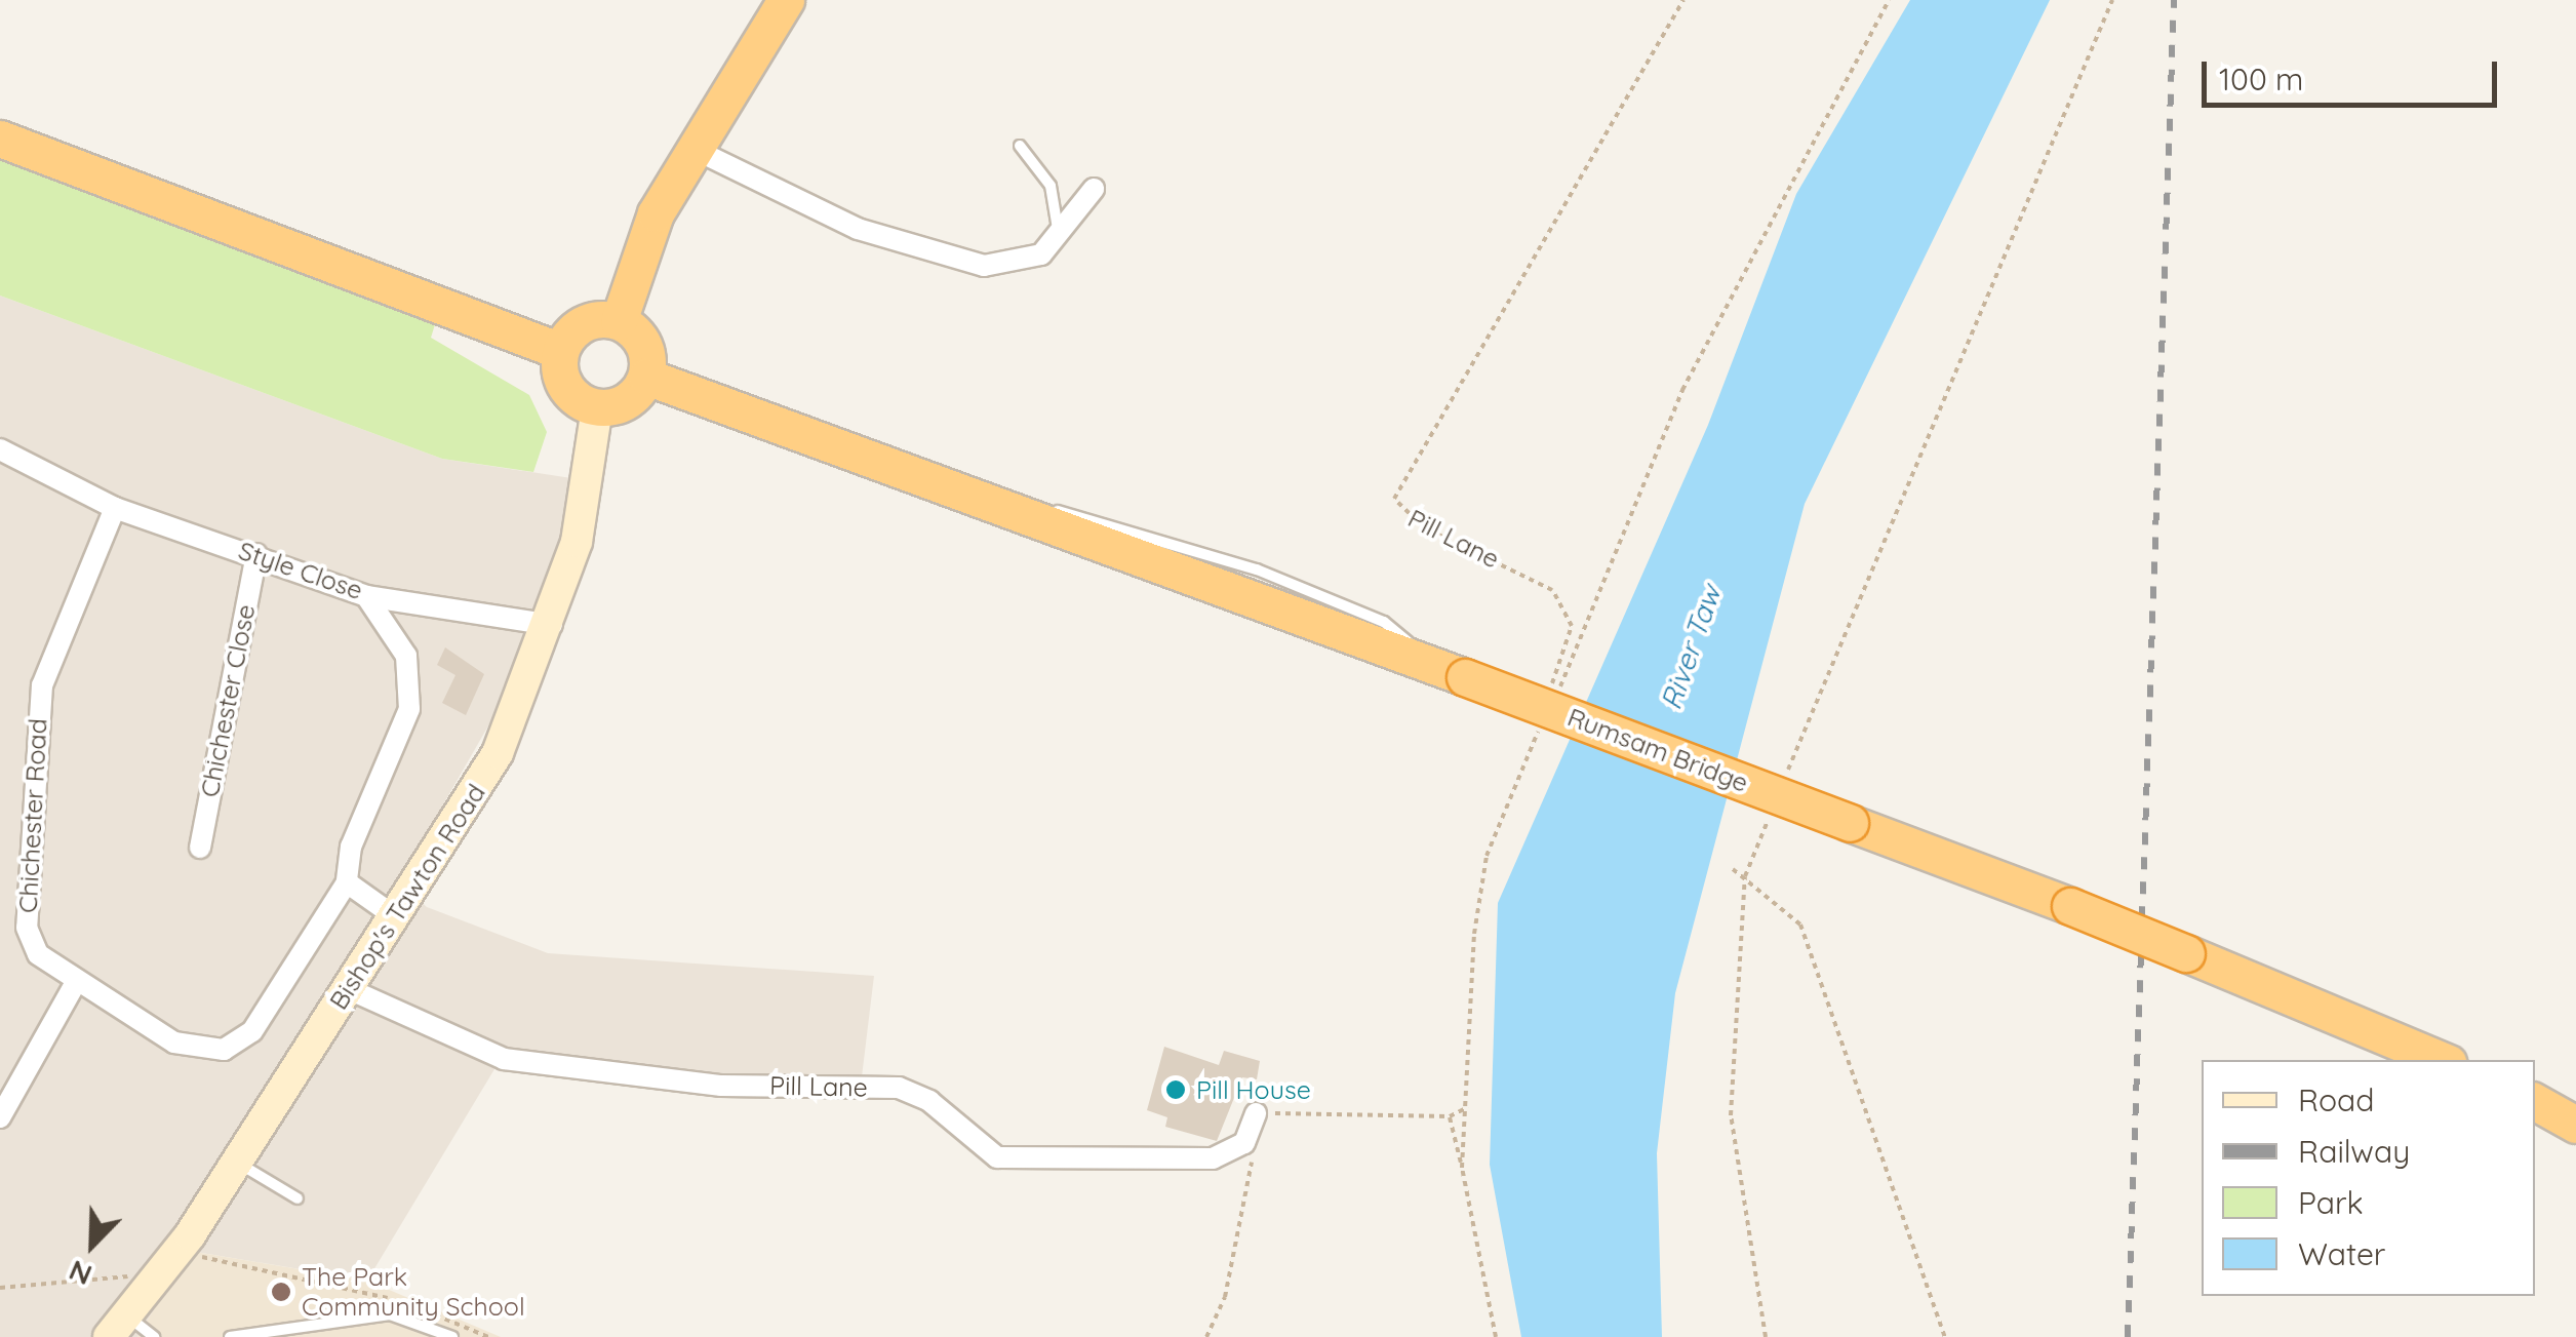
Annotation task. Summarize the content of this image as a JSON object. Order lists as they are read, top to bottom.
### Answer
{
  "streets": {
    "highway": ["Rumsam Bridge"],
    "main road": ["Bishop's Tawton Road"],
    "street": [
      "Pill Lane",
      "Style Close",
      "Chichester Close",
      "Chichester Road"
    ]
  },
  "crossings": [
    ["Pill Lane", "Bishop's Tawton Road"],
    ["Style Close", "Chichester Close"],
    ["Style Close", "Chichester Road"],
    ["Style Close", "Bishop's Tawton Road"],
    ["Rumsam Bridge", "Bishop's Tawton Road"]
  ],
  "water": ["River Taw"],
  "places": ["Pill House", "The Park Community School"],
  "legend": [
    "Road",
    "Railway",
    "Park",
    "Water"
  ],
  "scale_bar": "100 m",
  "north": "bottom left"
}
